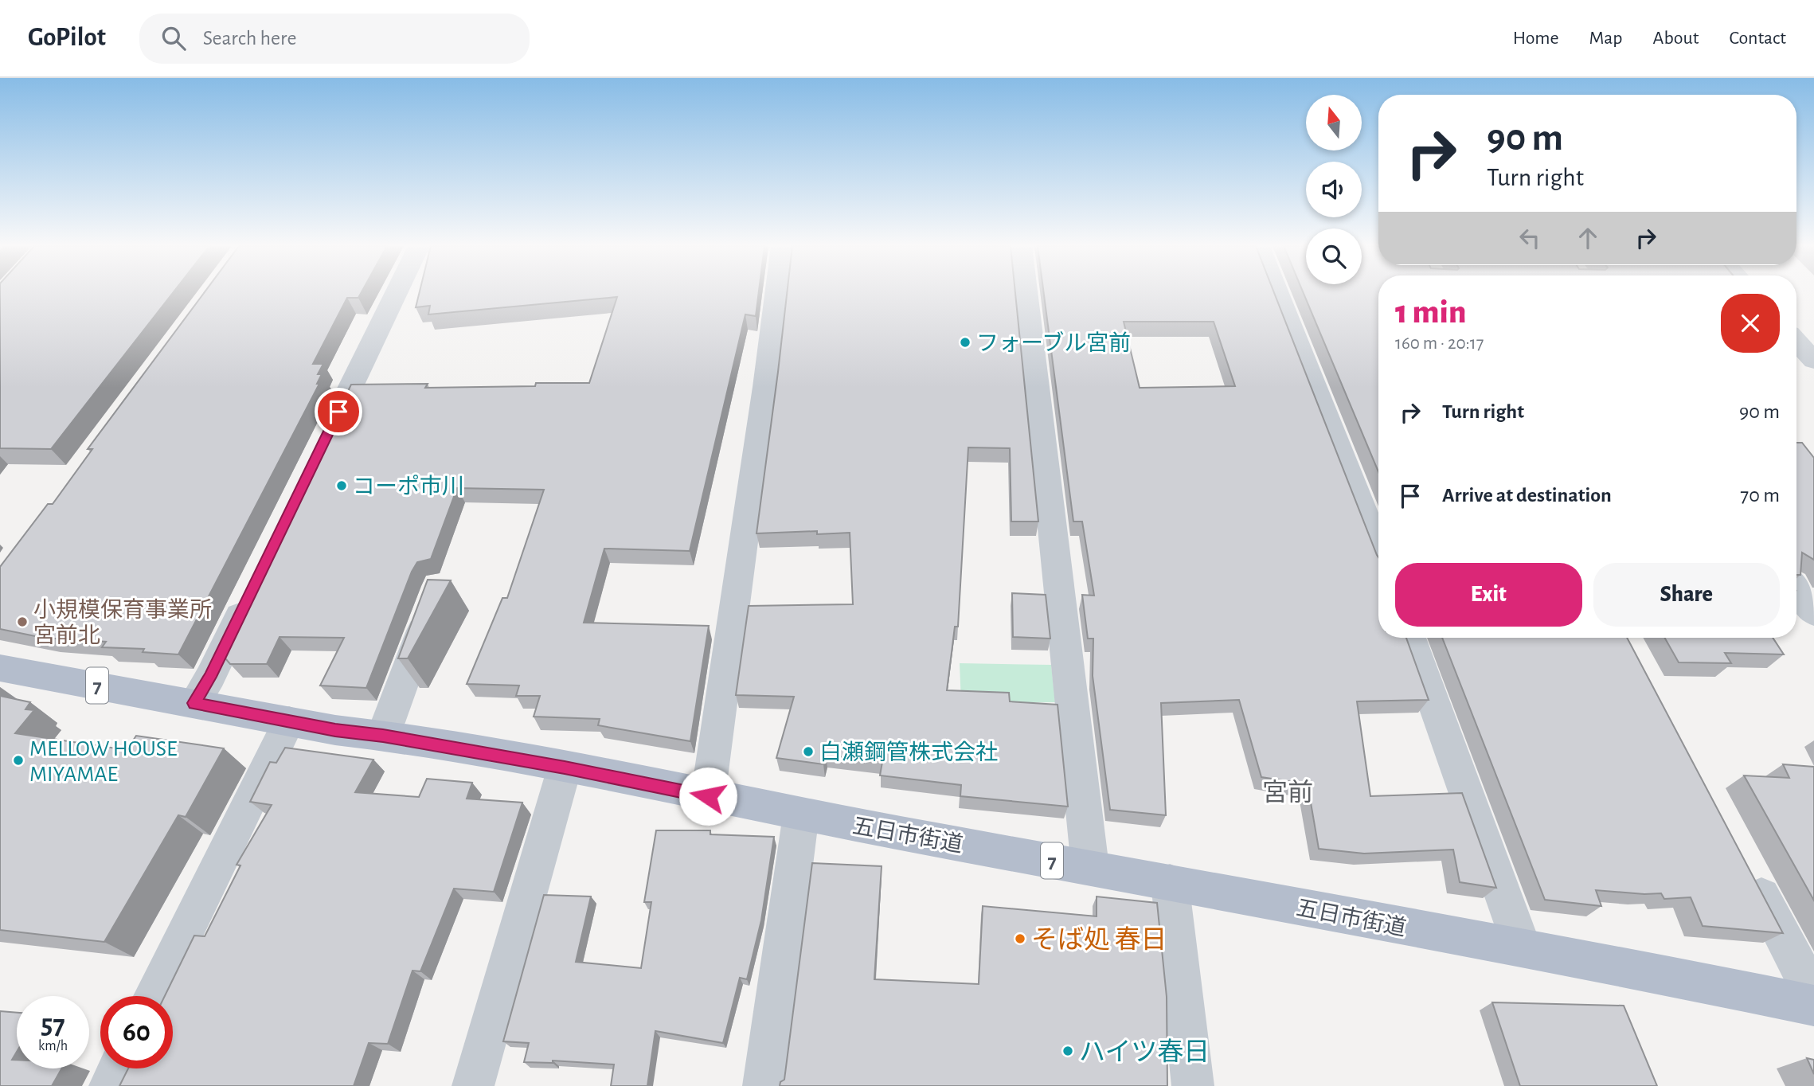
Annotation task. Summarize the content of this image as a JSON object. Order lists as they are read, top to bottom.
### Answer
{
  "streets": {
    "main road": ["7", "五日市街道"]
  },
  "districts": ["宮前"],
  "places": [
    "フォーブル宮前",
    "コーポ市川",
    "小規模保育事業所 宮前北",
    "白瀬鋼管株式会社",
    "MELLOW HOUSE MIYAMAE",
    "そば処 春日",
    "ハイツ春日"
  ],
  "north": "top",
  "page": {
    "header": "GoPilot",
    "search": "Search here",
    "nav": [
      "Home",
      "Map",
      "About",
      "Contact"
    ],
    "turn": ["90 m", "Turn right"],
    "heading": ["1 min", "160 m · 20:17"],
    "list": [
      {
        "name": "Turn right",
        "value": "90 m"
      },
      {
        "name": "Arrive at destination",
        "value": "70 m"
      }
    ],
    "buttons": ["Exit", "Share"],
    "speed": "57 km/h",
    "limit": "60"
  }
}
